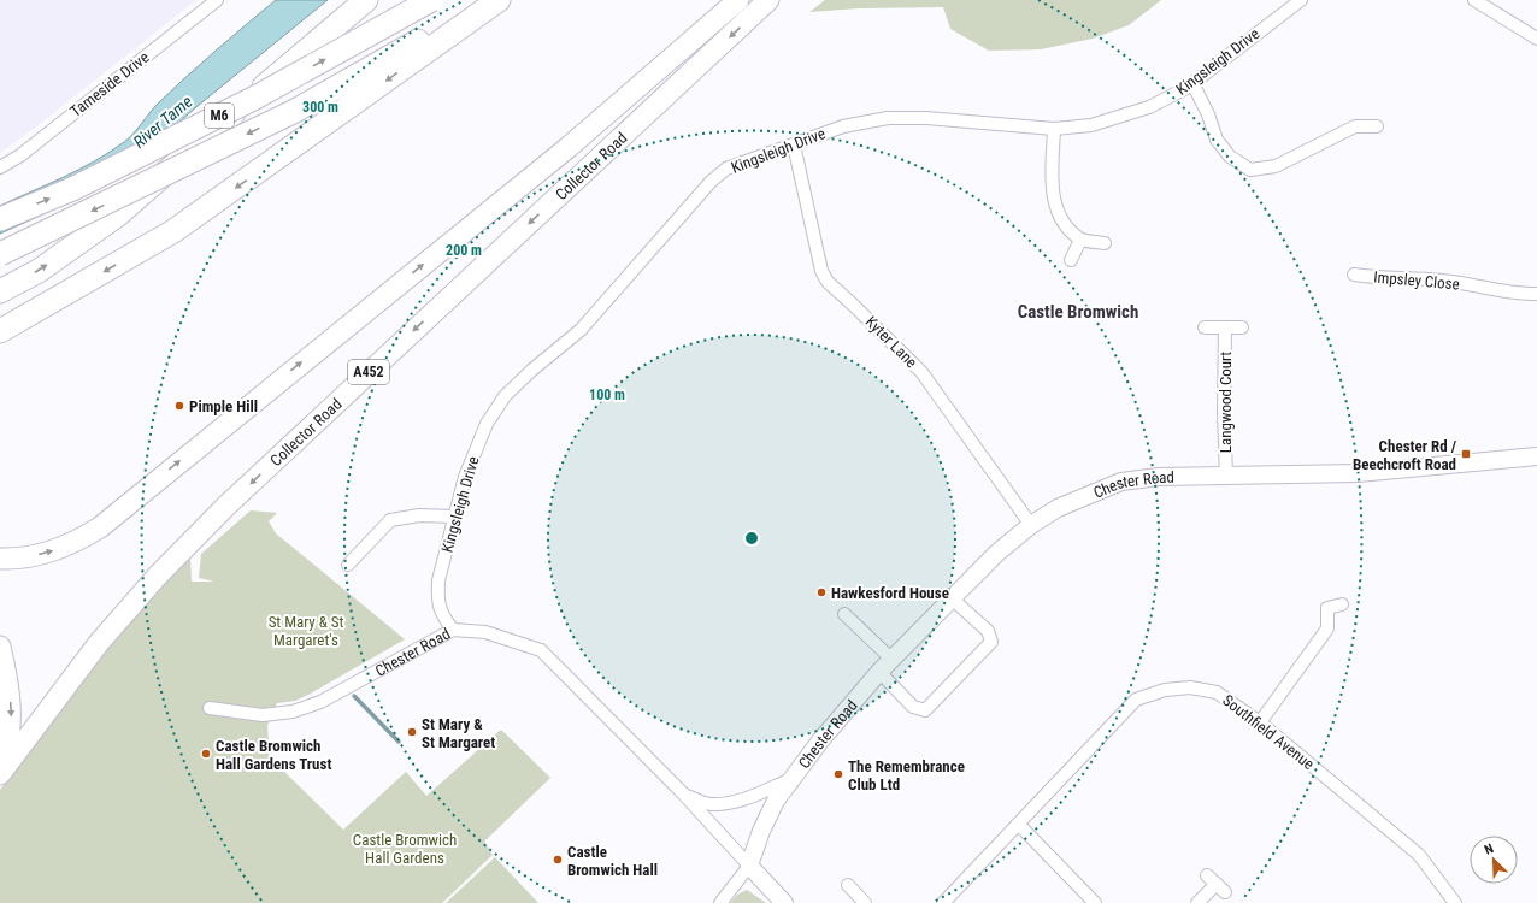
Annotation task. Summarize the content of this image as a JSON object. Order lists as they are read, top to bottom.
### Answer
{
  "streets": {
    "highway": ["M6", "Collector Road", "A452"],
    "main road": ["Chester Road"],
    "street": [
      "Kingsleigh Drive",
      "Tameside Drive",
      "Impsley Close",
      "Kyter Lane",
      "Langwood Court",
      "Southfield Avenue"
    ]
  },
  "crossings": [
    ["Kingsleigh Drive", "Kyter Lane"],
    ["Kingsleigh Drive", "Chester Road"],
    ["Kyter Lane", "Chester Road"],
    ["Langwood Court", "Chester Road"]
  ],
  "districts": ["Castle Bromwich"],
  "water": ["River Tame"],
  "parks": ["St Mary & St Margaret's", "Castle Bromwich Hall Gardens"],
  "places": {
    "other": [
      "Pimple Hill",
      "Hawkesford House",
      "St Mary & St Margaret",
      "Castle Bromwich Hall Gardens Trust",
      "The Remembrance Club Ltd",
      "Castle Bromwich Hall"
    ],
    "transit": ["Chester Rd / Beechcroft Road"]
  },
  "north": "top left",
  "rings": ["300 m", "200 m", "100 m"]
}
